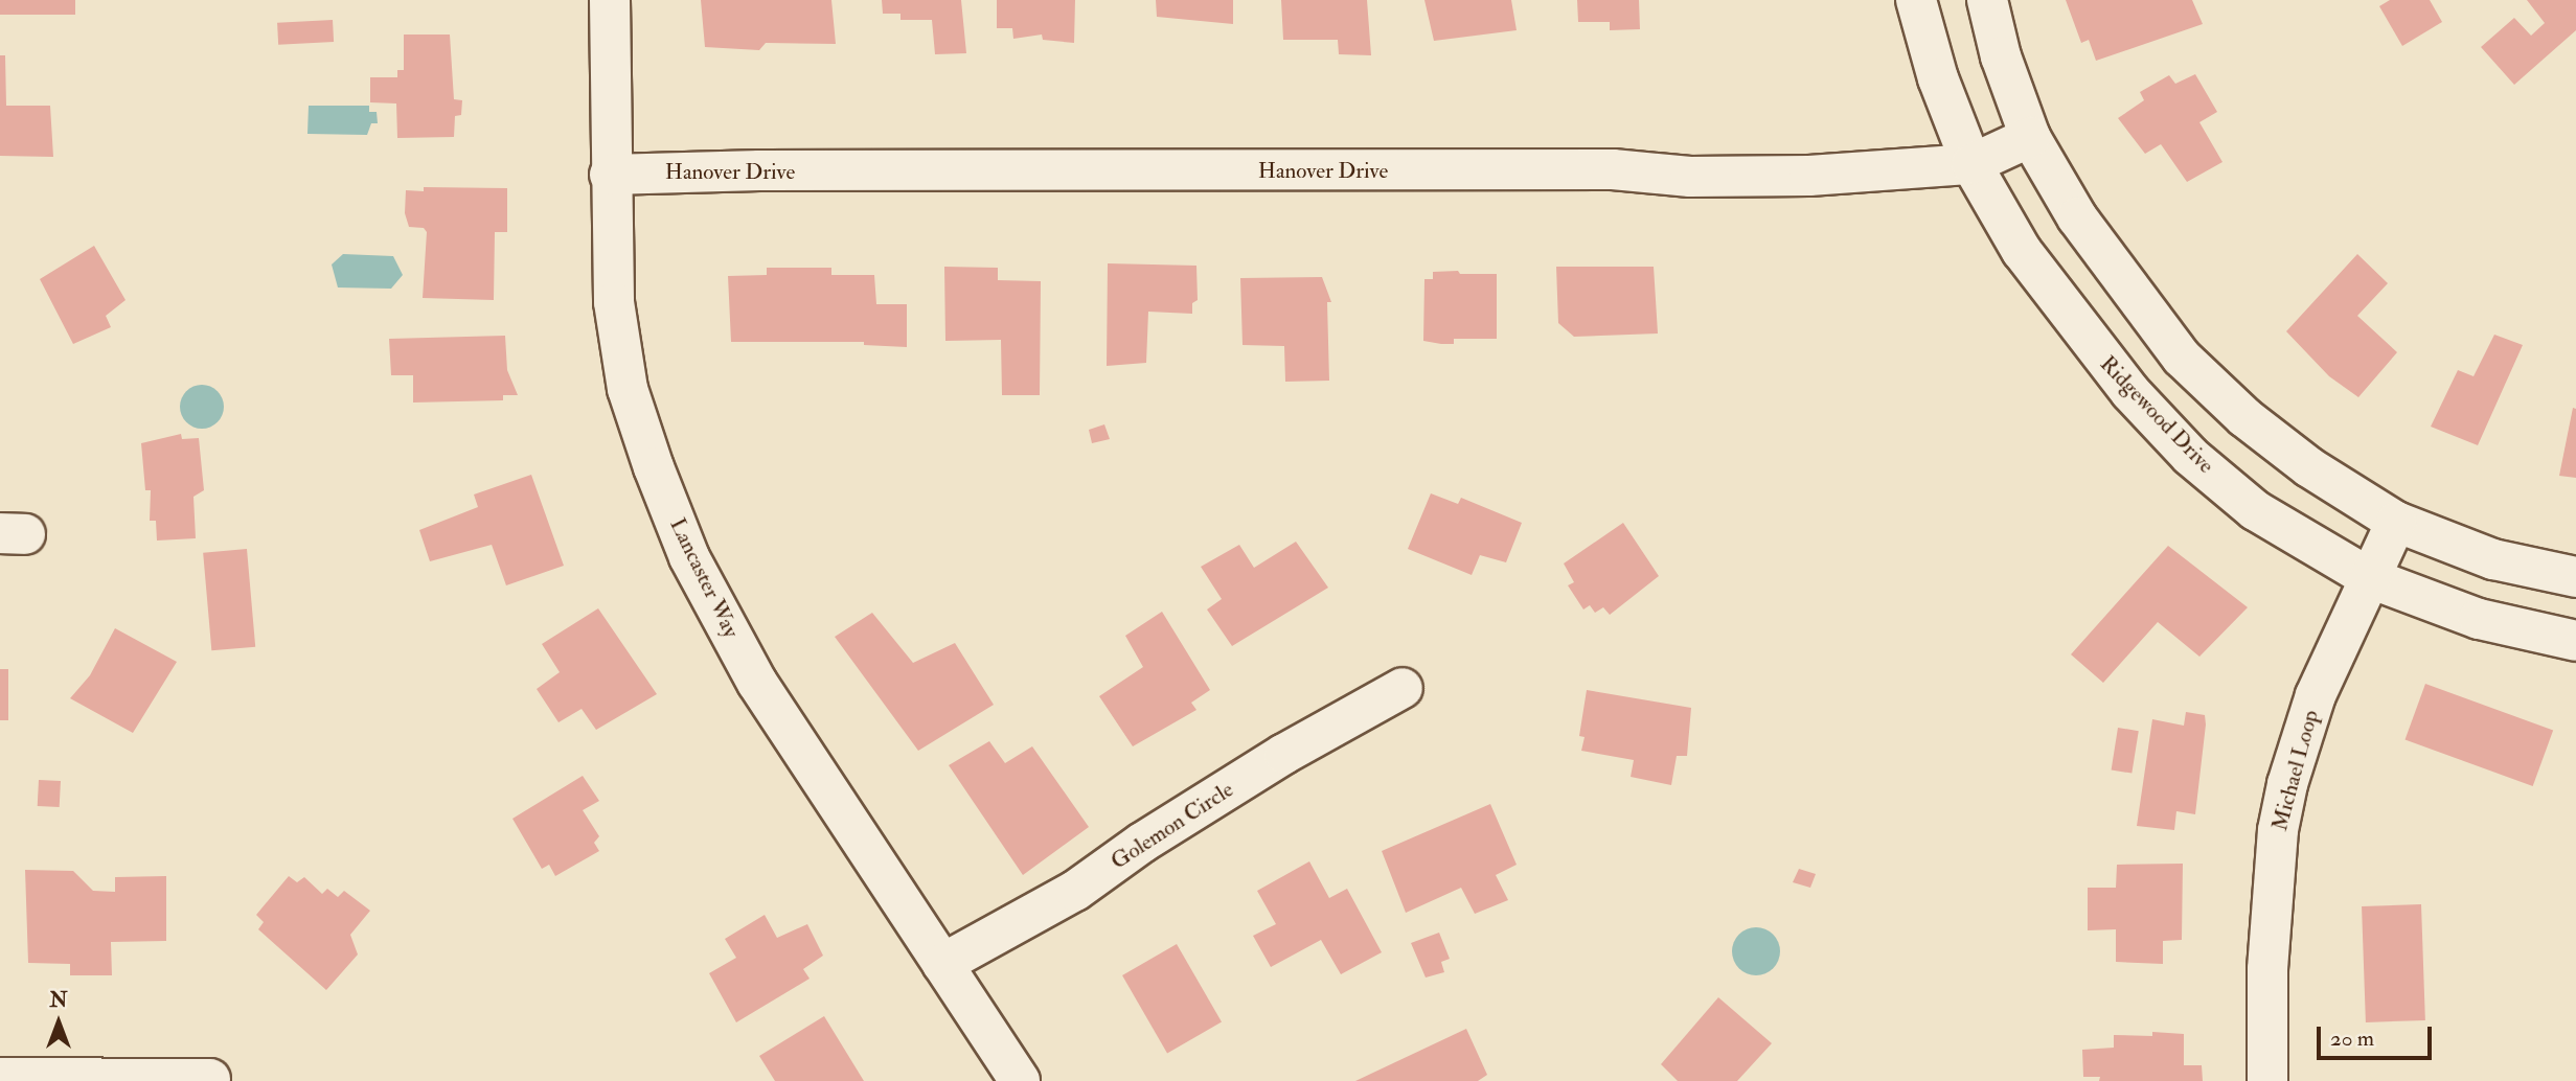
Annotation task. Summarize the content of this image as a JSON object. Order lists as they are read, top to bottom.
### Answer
{
  "streets": {
    "street": [
      "Hanover Drive",
      "Ridgewood Drive",
      "Lancaster Way",
      "Michael Loop",
      "Golemon Circle"
    ]
  },
  "crossings": [
    ["Hanover Drive", "Ridgewood Drive"],
    ["Hanover Drive", "Lancaster Way"],
    ["Ridgewood Drive", "Michael Loop"],
    ["Lancaster Way", "Golemon Circle"]
  ],
  "scale_bar": "20 m",
  "north": "top"
}
